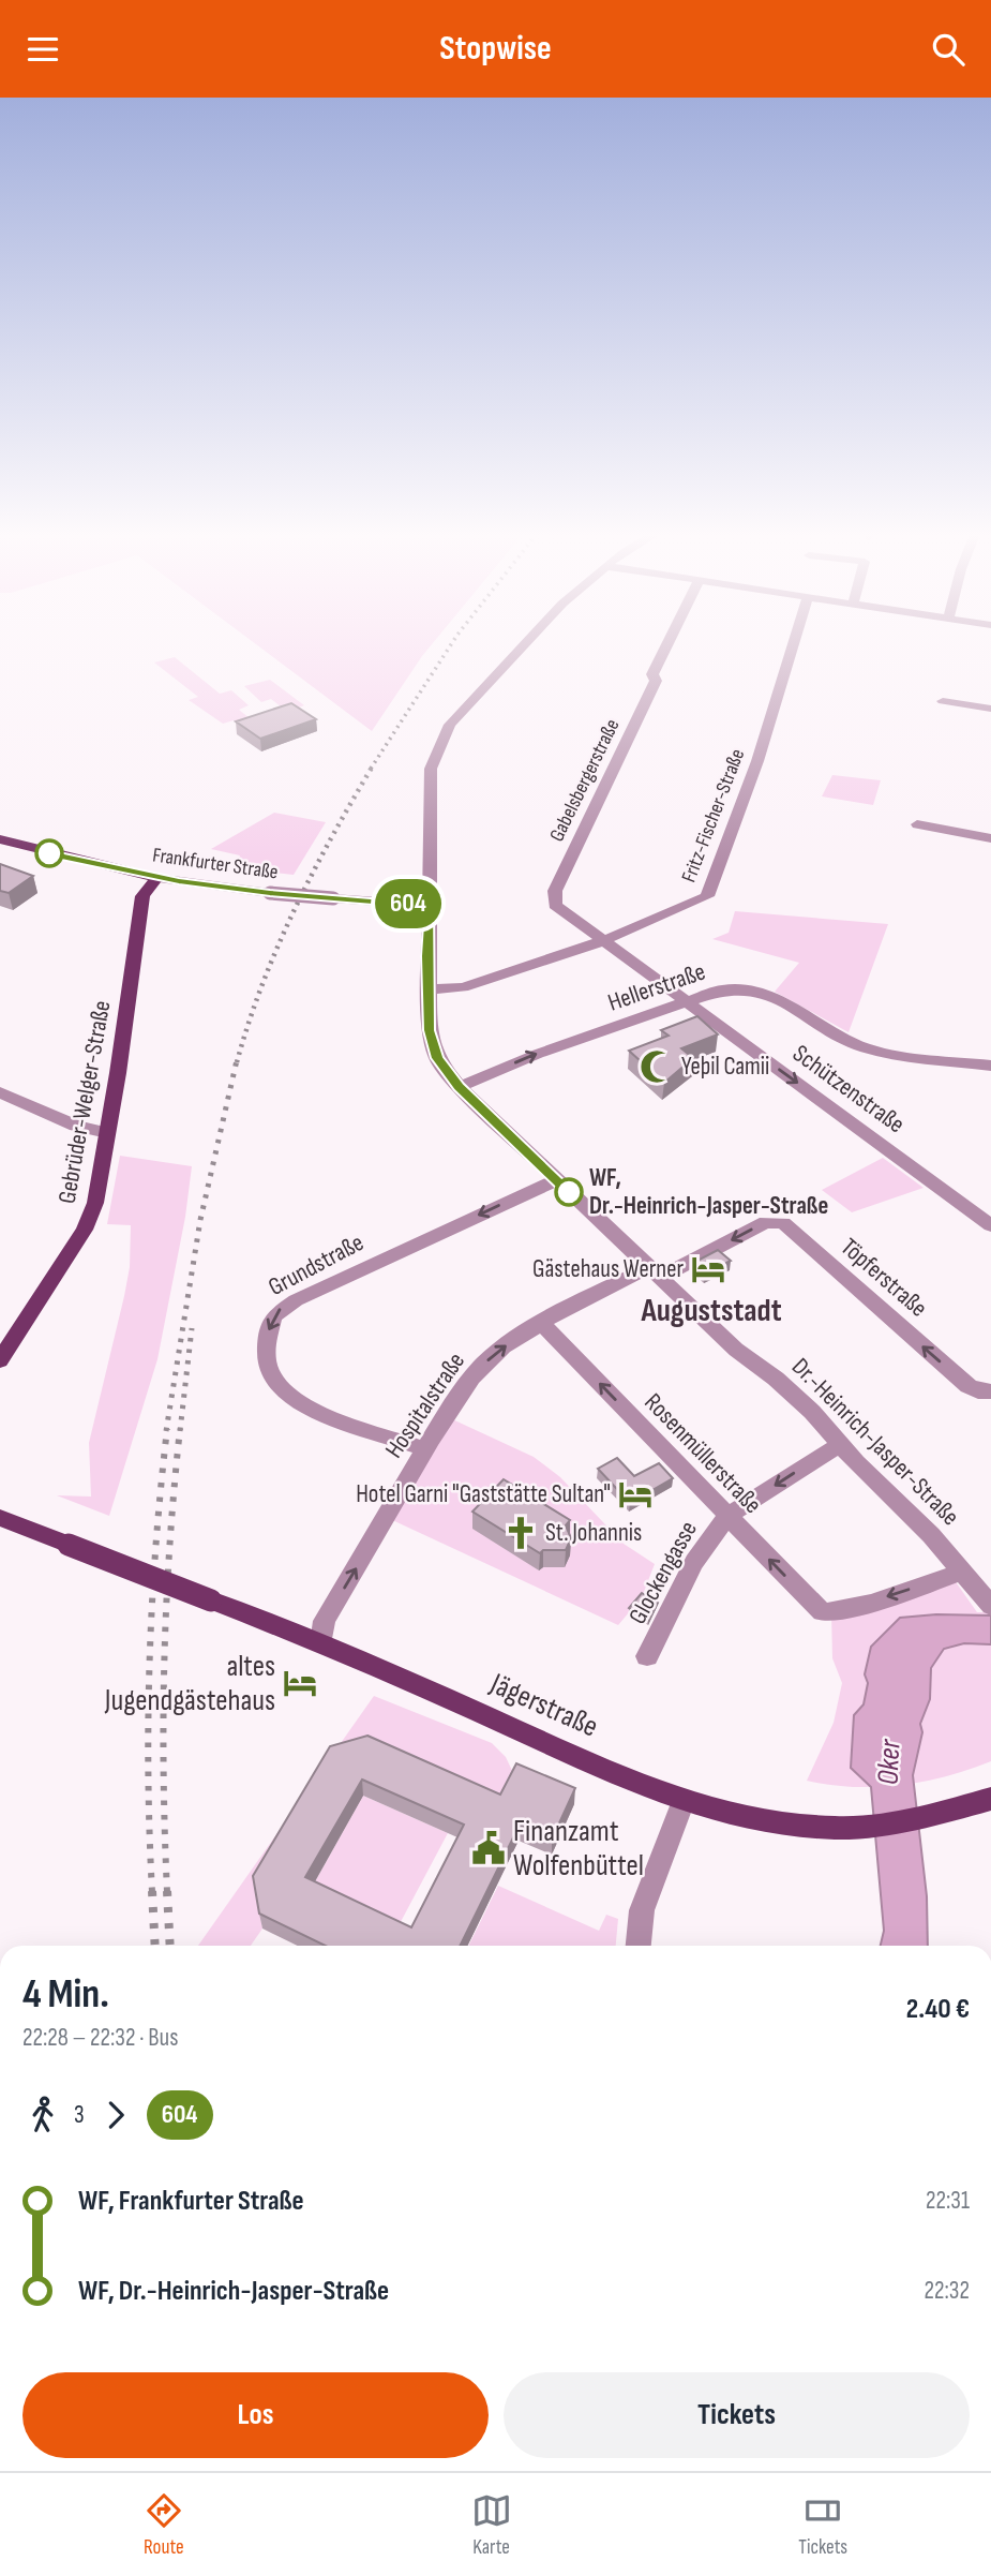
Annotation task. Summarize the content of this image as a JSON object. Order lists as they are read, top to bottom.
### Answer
{
  "streets": {
    "main road": ["Frankfurter Straße", "Gebrüder-Welger-Straße", "Jägerstraße"],
    "street": [
      "Gabelsbergerstraße",
      "Fritz-Fischer-Straße",
      "Hellerstraße",
      "Schützenstraße",
      "Grundstraße",
      "Töpferstraße",
      "Hospitalstraße",
      "Dr.-Heinrich-Jasper-Straße",
      "Rosenmüllerstraße",
      "Glockengasse"
    ]
  },
  "crossings": [
    ["Gabelsbergerstraße", "Fritz-Fischer-Straße"],
    ["Gabelsbergerstraße", "Schützenstraße"],
    ["Fritz-Fischer-Straße", "Schützenstraße"],
    ["Fritz-Fischer-Straße", "Dr.-Heinrich-Jasper-Straße"],
    ["Frankfurter Straße", "Gebrüder-Welger-Straße"],
    ["Frankfurter Straße", "Dr.-Heinrich-Jasper-Straße"],
    ["Hellerstraße", "Schützenstraße"],
    ["Hellerstraße", "Dr.-Heinrich-Jasper-Straße"],
    ["Grundstraße", "Hospitalstraße"],
    ["Grundstraße", "Dr.-Heinrich-Jasper-Straße"],
    ["Töpferstraße", "Hospitalstraße"],
    ["Töpferstraße", "Dr.-Heinrich-Jasper-Straße"],
    ["Hospitalstraße", "Dr.-Heinrich-Jasper-Straße"],
    ["Hospitalstraße", "Rosenmüllerstraße"],
    ["Hospitalstraße", "Jägerstraße"],
    ["Dr.-Heinrich-Jasper-Straße", "Rosenmüllerstraße"],
    ["Dr.-Heinrich-Jasper-Straße", "Glockengasse"],
    ["Rosenmüllerstraße", "Glockengasse"]
  ],
  "one_way": [
    "Hellerstraße",
    "Schützenstraße",
    "Töpferstraße",
    "Hospitalstraße",
    "Rosenmüllerstraße",
    "Glockengasse"
  ],
  "districts": ["Auguststadt"],
  "water": ["Oker"],
  "places": {
    "mosque": ["Yeþil Camii"],
    "other": ["WF, Dr.-Heinrich-Jasper-Straße"],
    "hotel": ["Gästehaus Werner", "Hotel Garni \"Gaststätte Sultan\"", "altes Jugendgästehaus"],
    "church": ["St. Johannis"],
    "public building": ["Finanzamt Wolfenbüttel"]
  },
  "lines": ["bus line 604"],
  "page": {
    "header": "Stopwise",
    "on_map": "604",
    "heading": ["4 Min.", "22:28 – 22:32 · Bus", "2.40 €"],
    "legs": ["3", "604"],
    "list": [
      {
        "name": "WF, Frankfurter Straße",
        "value": "22:31"
      },
      {
        "name": "WF, Dr.-Heinrich-Jasper-Straße",
        "value": "22:32"
      }
    ],
    "buttons": ["Los", "Tickets"],
    "tabs": ["Route", "Karte", "Tickets"]
  }
}
